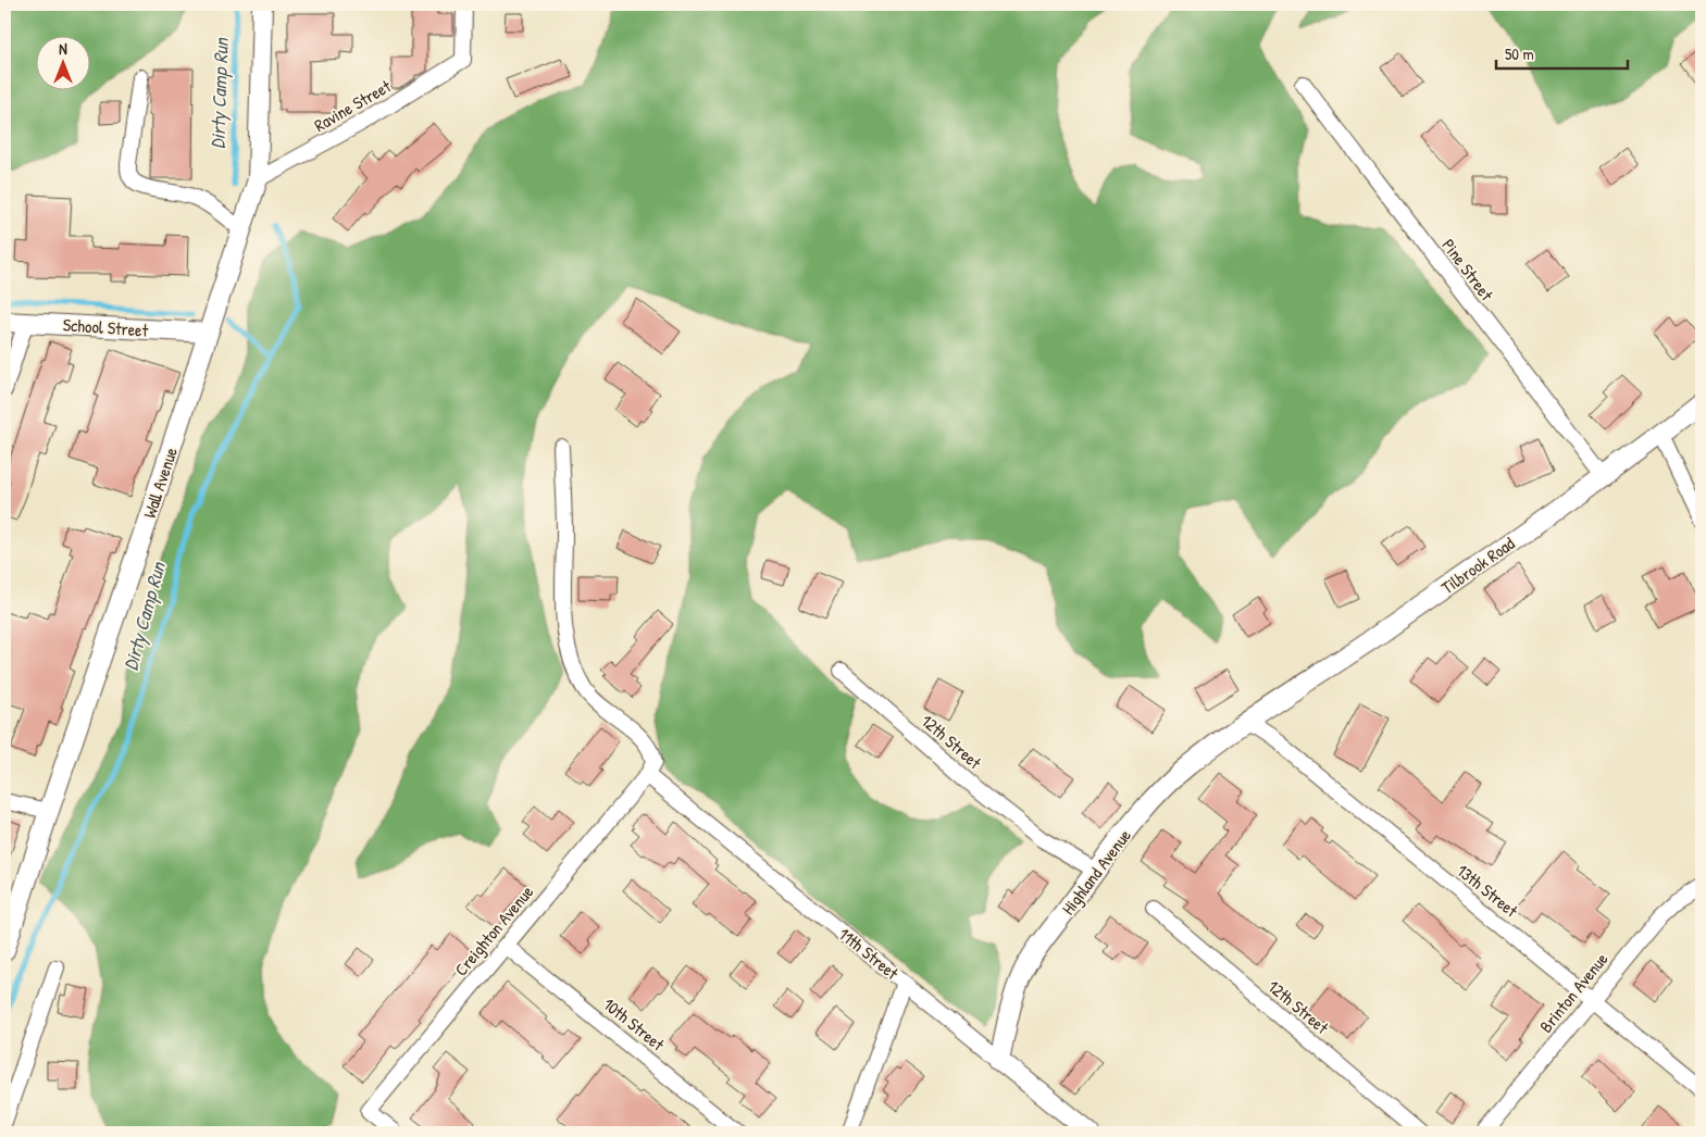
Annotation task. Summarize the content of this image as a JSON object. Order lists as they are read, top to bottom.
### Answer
{
  "streets": {
    "street": [
      "Ravine Street",
      "Pine Street",
      "School Street",
      "Wall Avenue",
      "Tilbrook Road",
      "12th Street",
      "Highland Avenue",
      "13th Street",
      "Creighton Avenue",
      "11th Street",
      "Brinton Avenue",
      "10th Street"
    ]
  },
  "crossings": [
    ["Ravine Street", "Wall Avenue"],
    ["Pine Street", "Tilbrook Road"],
    ["School Street", "Wall Avenue"],
    ["Tilbrook Road", "Highland Avenue"],
    ["Tilbrook Road", "13th Street"],
    ["12th Street", "Highland Avenue"],
    ["Highland Avenue", "13th Street"],
    ["Highland Avenue", "11th Street"],
    ["13th Street", "Brinton Avenue"],
    ["Creighton Avenue", "11th Street"],
    ["Creighton Avenue", "10th Street"]
  ],
  "water": ["Dirty Camp Run"],
  "scale_bar": "50 m",
  "north": "top"
}
